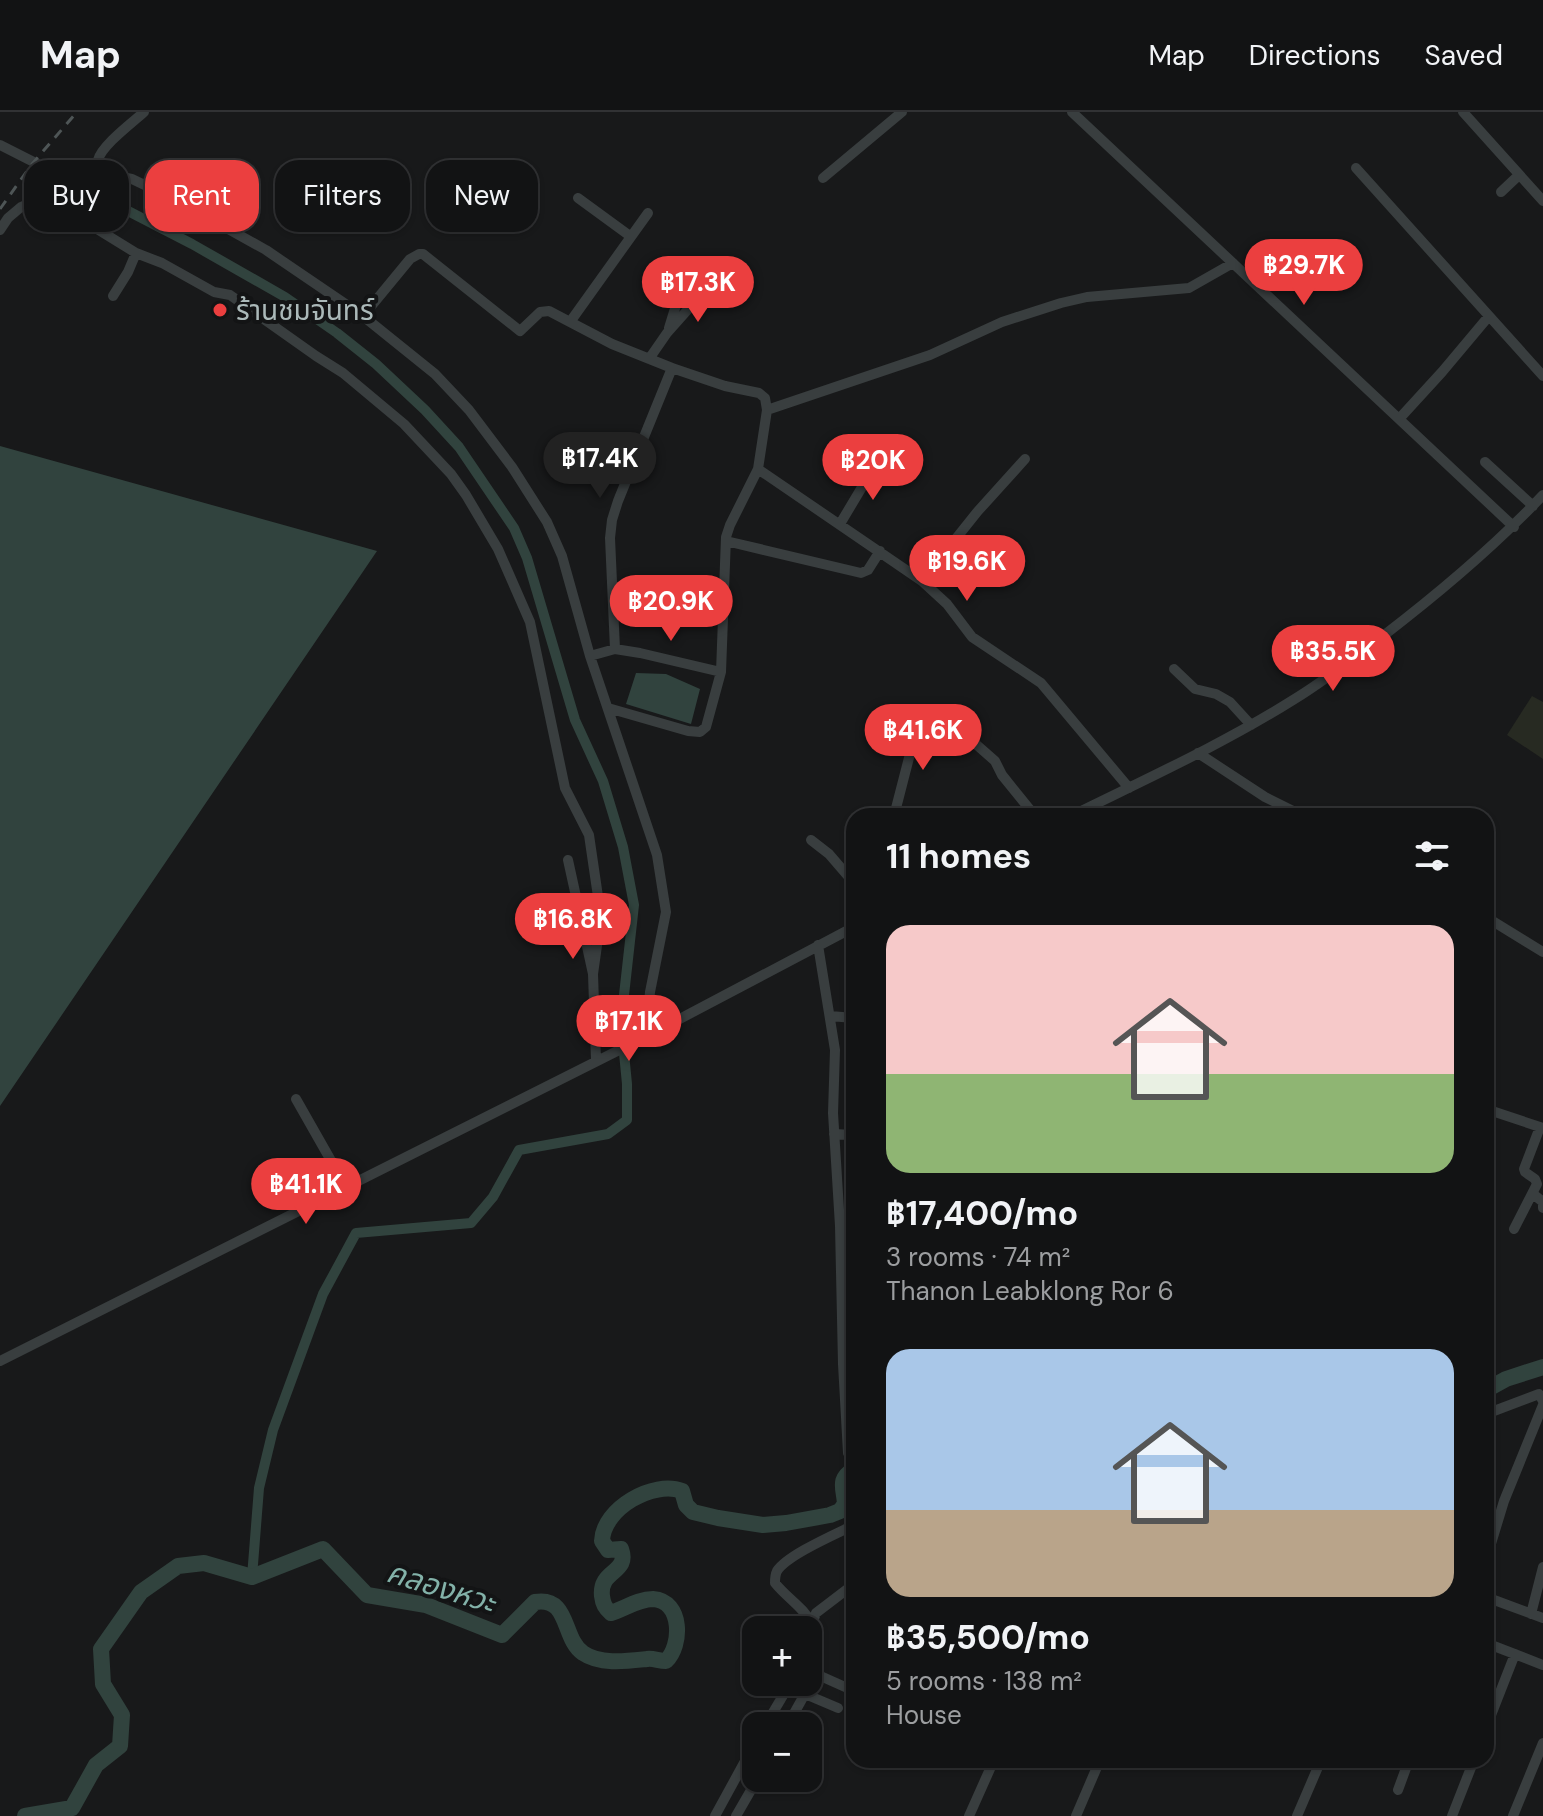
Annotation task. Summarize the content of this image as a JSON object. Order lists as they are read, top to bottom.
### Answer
{
  "water": ["คลองหวะ"],
  "places": ["ร้านชมจันทร์"],
  "page": {
    "header": "Map",
    "nav": ["Map", "Directions", "Saved"],
    "chip": [
      "Buy",
      "Rent",
      "Filters",
      "New"
    ],
    "price": [
      "฿29.7K",
      "฿17.3K",
      "฿17.4K",
      "฿20K",
      "฿19.6K",
      "฿20.9K",
      "฿35.5K",
      "฿41.6K",
      "฿16.8K",
      "฿17.1K",
      "฿41.1K"
    ],
    "heading": "11 homes",
    "list": [
      {
        "name": "฿17,400/mo",
        "note": "3 rooms · 74 m² · Thanon Leabklong Ror 6"
      },
      {
        "name": "฿35,500/mo",
        "note": "5 rooms · 138 m² · House"
      }
    ],
    "map_buttons": ["+", "−"]
  }
}
